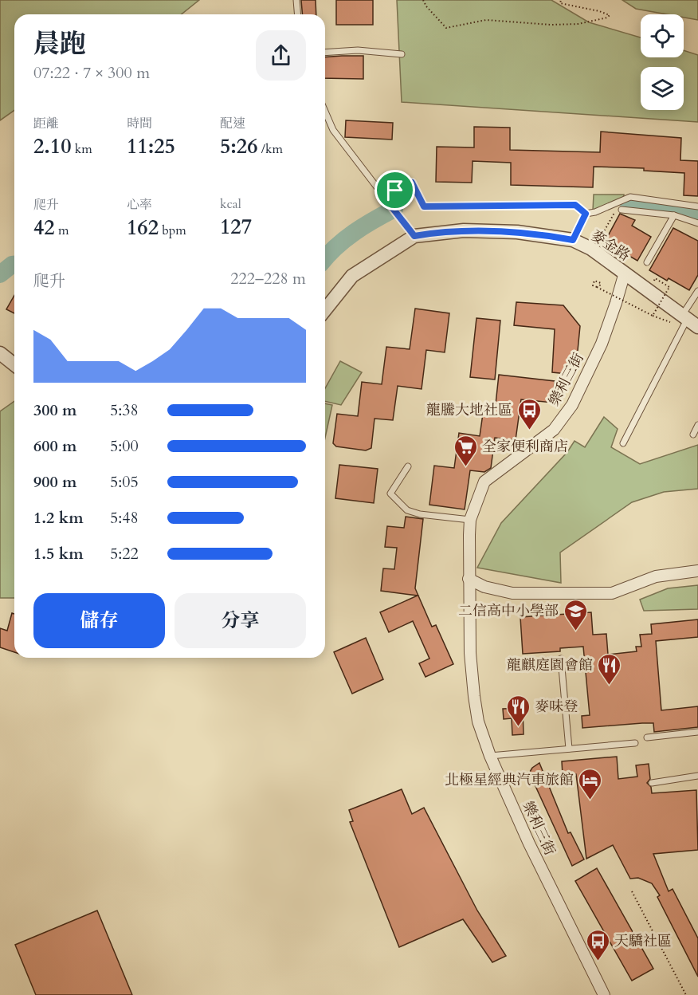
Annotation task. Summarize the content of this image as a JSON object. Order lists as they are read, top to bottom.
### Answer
{
  "streets": {
    "street": ["麥金路", "樂利三街"]
  },
  "crossings": [
    ["麥金路", "樂利三街"]
  ],
  "places": {
    "bus stop": ["龍騰大地社區", "天驕社區"],
    "supermarket": ["全家便利商店"],
    "school or university": ["二信高中小學部"],
    "restaurant": ["龍麒庭園會館", "麥味登"],
    "hotel": ["北極星經典汽車旅館"]
  },
  "page": {
    "heading": ["晨跑", "07:22 · 7 × 300 m"],
    "stats": [
      ["距離", "2.10 km"],
      ["時間", "11:25"],
      ["配速", "5:26 /km"],
      ["爬升", "42 m"],
      ["心率", "162 bpm"],
      ["kcal", "127"]
    ],
    "chart": ["爬升", "222–228 m"],
    "list": [
      {
        "name": "300 m",
        "note": "5:38"
      },
      {
        "name": "600 m",
        "note": "5:00"
      },
      {
        "name": "900 m",
        "note": "5:05"
      },
      {
        "name": "1.2 km",
        "note": "5:48"
      },
      {
        "name": "1.5 km",
        "note": "5:22"
      }
    ],
    "buttons": ["儲存", "分享"]
  }
}
